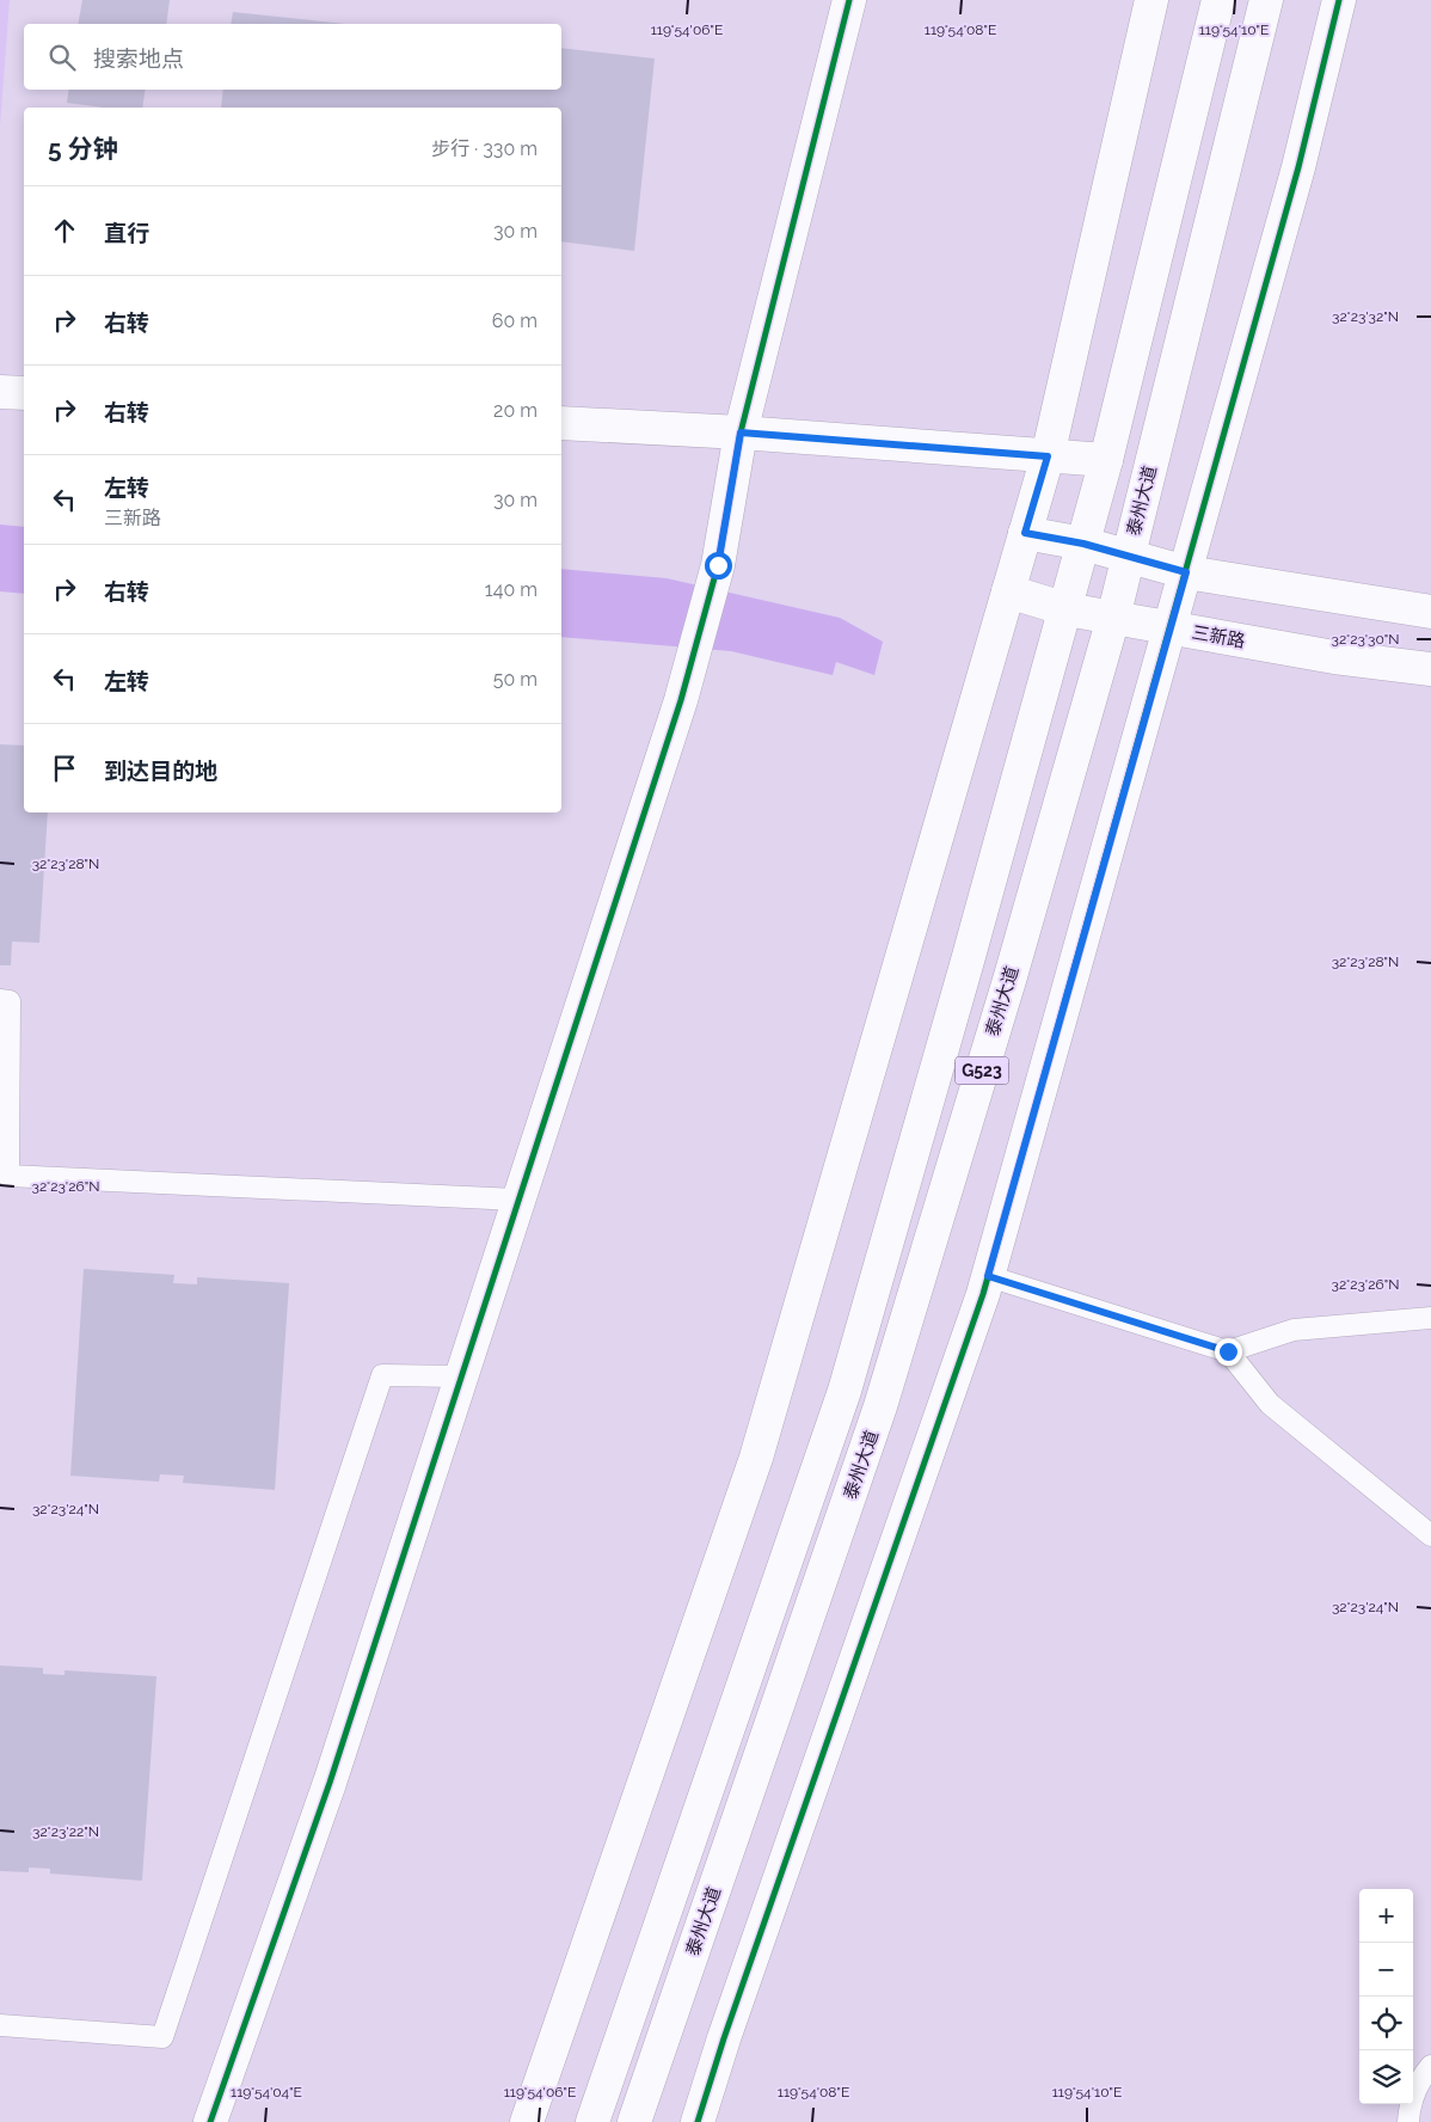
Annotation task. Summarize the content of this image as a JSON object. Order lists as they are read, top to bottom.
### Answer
{
  "streets": {
    "main road": ["泰州大道", "三新路", "G523"]
  },
  "crossings": [
    ["泰州大道", "三新路"],
    ["三新路", "G523"]
  ],
  "page": {
    "search": "搜索地点",
    "heading": ["5 分钟", "步行 · 330 m"],
    "list": [
      ["直行", "30 m"],
      ["右转", "60 m"],
      ["右转", "20 m"],
      ["左转", "三新路", "30 m"],
      ["右转", "140 m"],
      ["左转", "50 m"],
      "到达目的地"
    ],
    "map_buttons": ["+", "−"]
  },
  "coordinates": [
    "119°54'06\"E",
    "119°54'08\"E",
    "119°54'10\"E",
    "32°23'32\"N",
    "32°23'30\"N",
    "32°23'28\"N",
    "32°23'26\"N",
    "32°23'24\"N",
    "32°23'22\"N",
    "119°54'04\"E"
  ]
}
